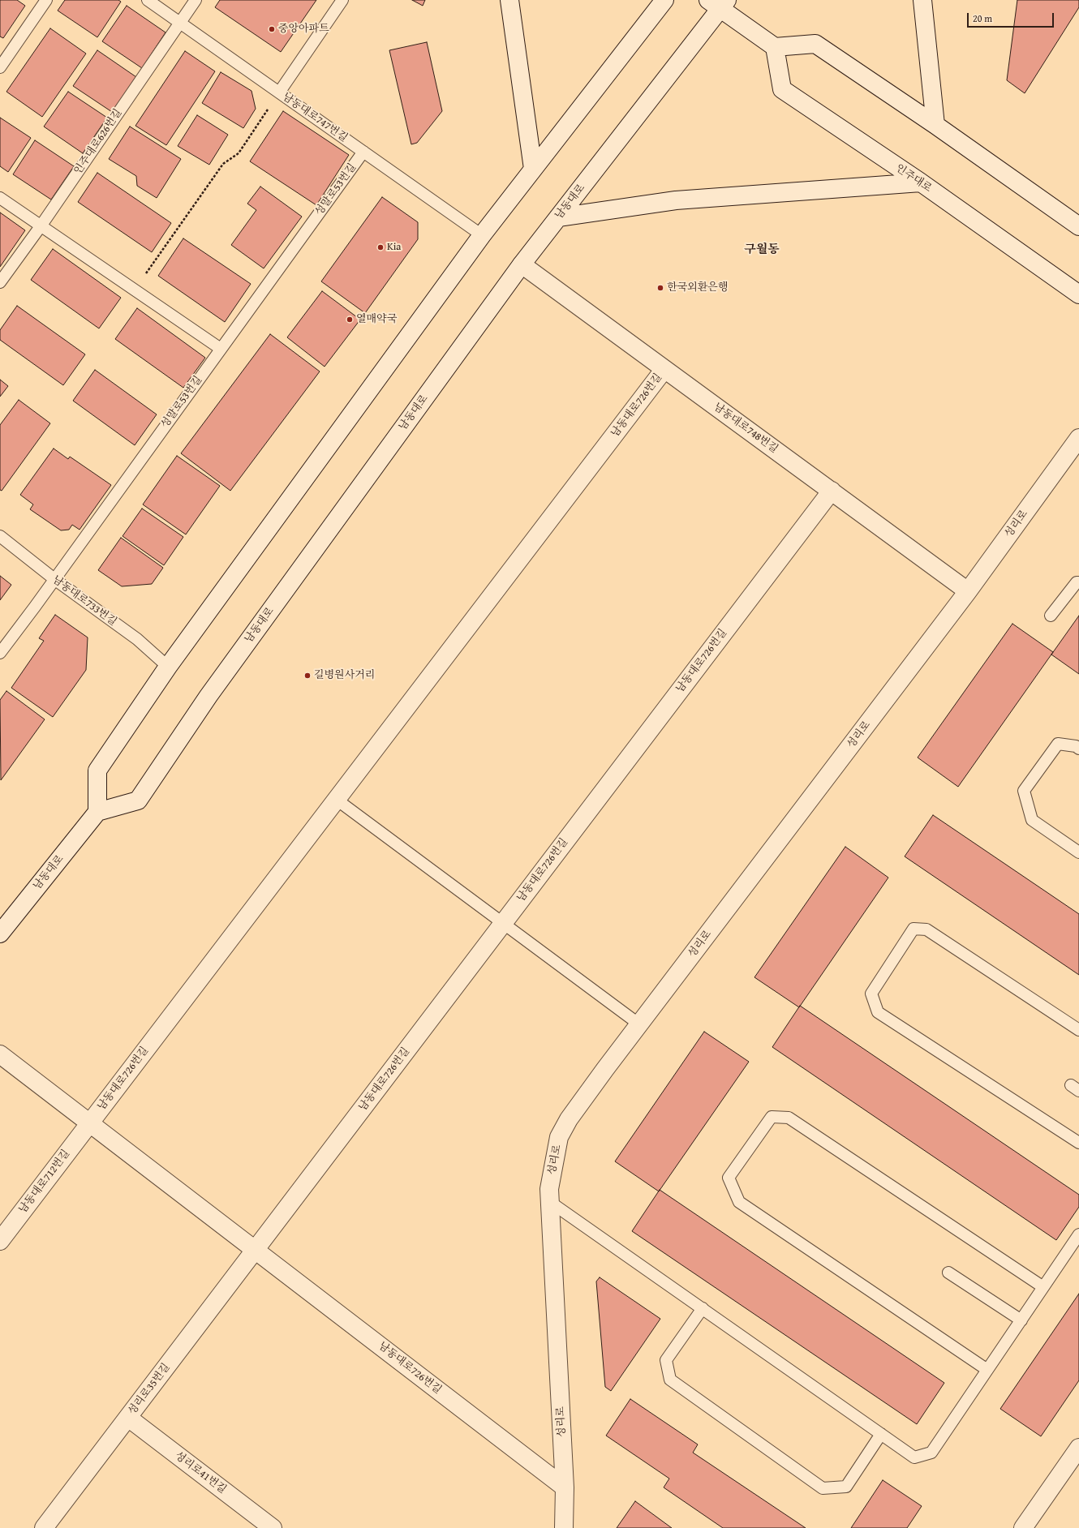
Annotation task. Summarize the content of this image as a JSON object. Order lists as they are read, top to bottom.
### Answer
{
  "streets": {
    "street": [
      "인주대로",
      "남동대로",
      "남동대로726번길",
      "남동대로748번길",
      "성리로",
      "남동대로712번길",
      "성리로35번길",
      "성리로41번길"
    ],
    "lane": [
      "남동대로747번길",
      "인주대로626번길",
      "성말로53번길",
      "남동대로733번길"
    ]
  },
  "crossings": [
    ["남동대로747번길", "인주대로626번길"],
    ["남동대로747번길", "성말로53번길"],
    ["성말로53번길", "남동대로733번길"],
    ["남동대로", "남동대로748번길"],
    ["남동대로726번길", "남동대로748번길"],
    ["남동대로726번길", "성리로"],
    ["남동대로726번길", "남동대로712번길"],
    ["남동대로726번길", "성리로35번길"],
    ["남동대로748번길", "성리로"],
    ["성리로35번길", "성리로41번길"]
  ],
  "districts": ["구월동"],
  "places": [
    "중앙아파트",
    "Kia",
    "한국외환은행",
    "열매약국",
    "길병원사거리"
  ],
  "scale_bar": "20 m"
}
